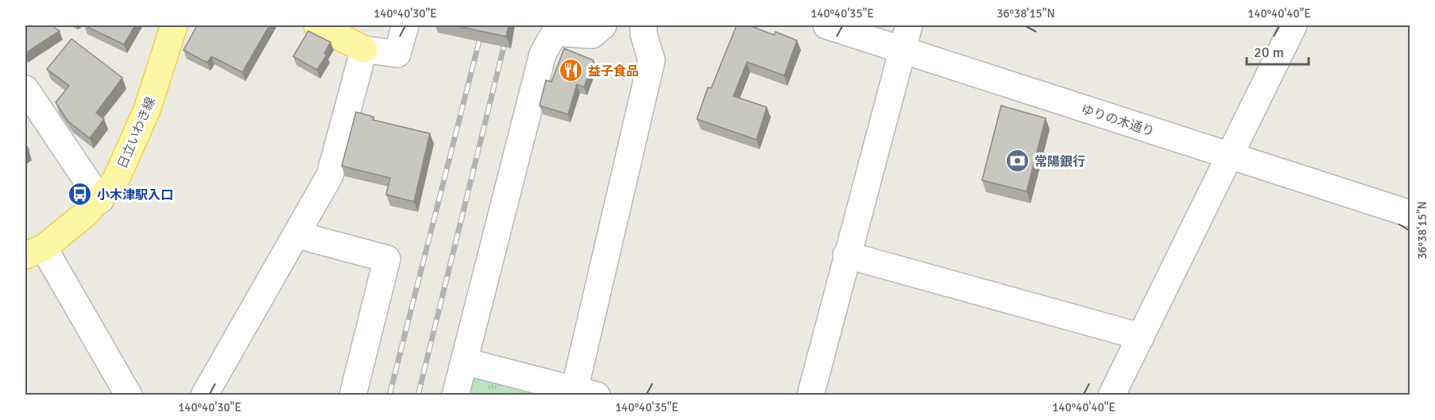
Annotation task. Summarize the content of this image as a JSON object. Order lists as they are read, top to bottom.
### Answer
{
  "streets": {
    "main road": ["日立いわき線"],
    "street": ["ゆりの木通り"]
  },
  "places": {
    "restaurant": ["益子食品"],
    "bank": ["常陽銀行"],
    "bus stop": ["小木津駅入口"]
  },
  "scale_bar": "20 m",
  "coordinates": [
    "140°40'30\"E",
    "140°40'35\"E",
    "36°38'15\"N",
    "140°40'40\"E"
  ]
}
